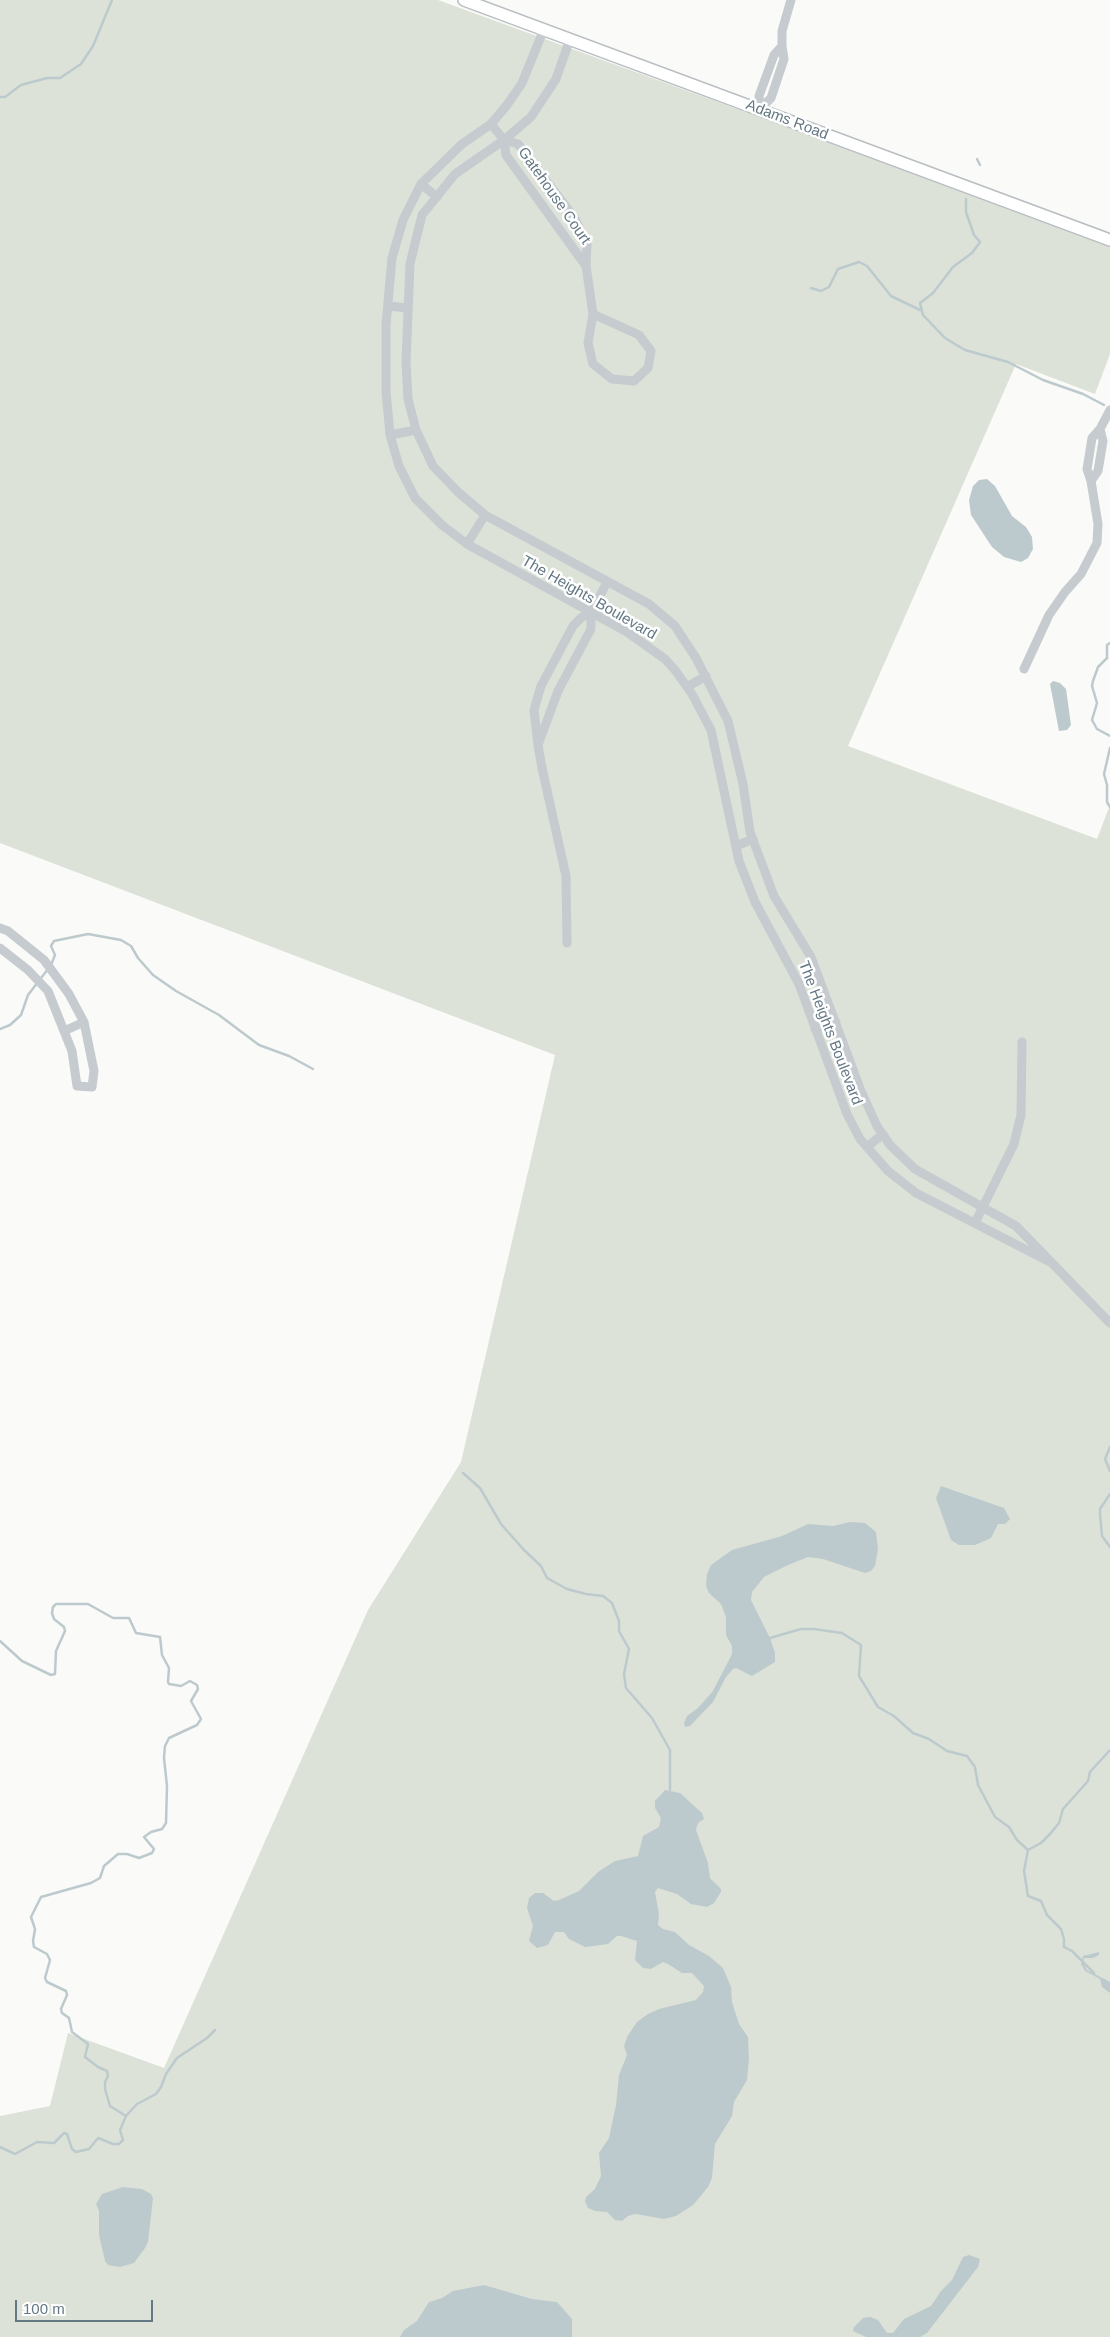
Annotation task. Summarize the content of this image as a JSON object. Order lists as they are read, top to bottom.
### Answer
{
  "streets": {
    "main road": ["Adams Road"],
    "street": ["Gatehouse Court", "The Heights Boulevard"]
  },
  "crossings": [
    ["Adams Road", "The Heights Boulevard"],
    ["Gatehouse Court", "The Heights Boulevard"]
  ],
  "scale_bar": "100 m"
}
